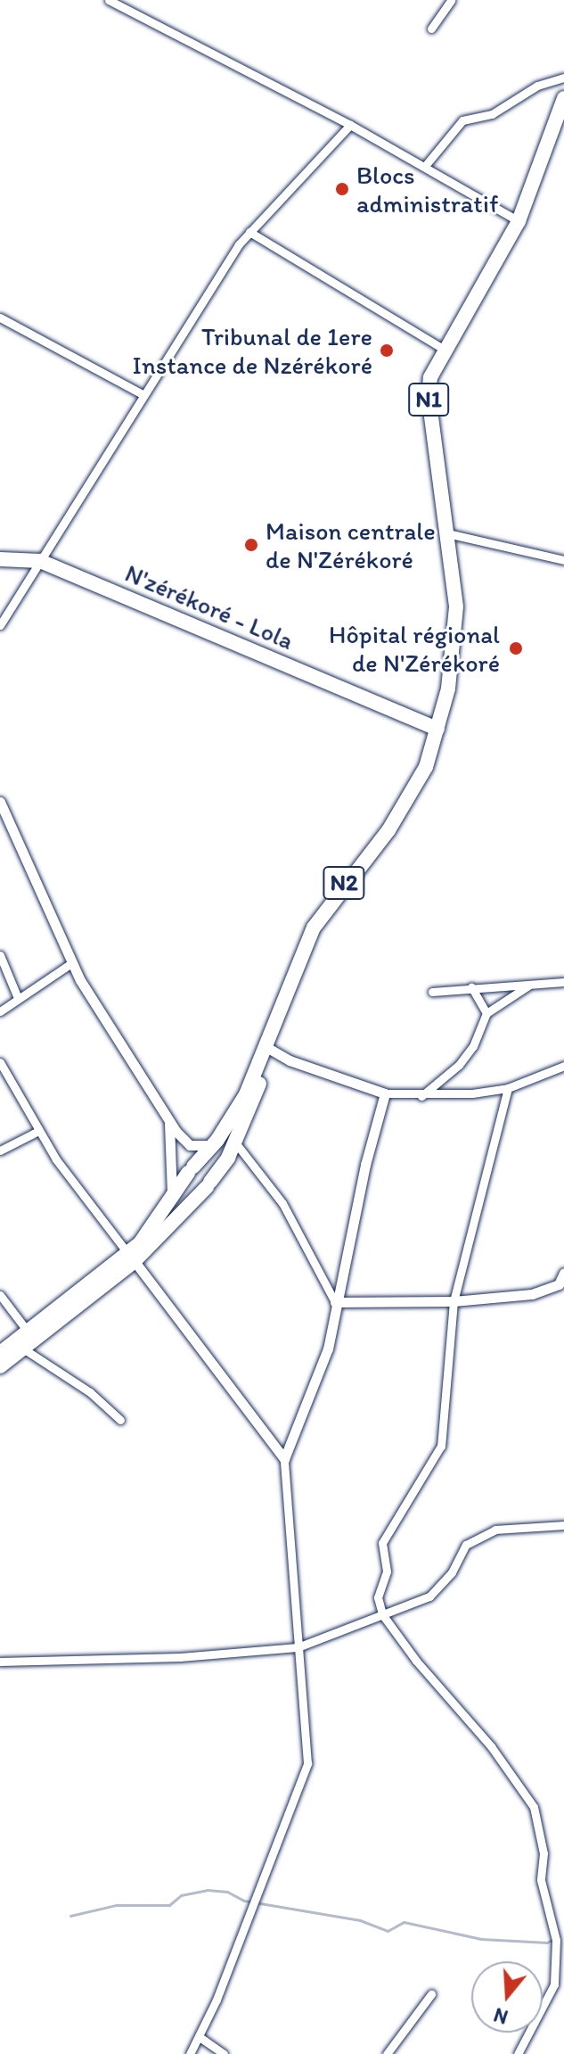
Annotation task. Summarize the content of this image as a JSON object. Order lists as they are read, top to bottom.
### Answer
{
  "streets": {
    "highway": ["N1", "N'zérékoré - Lola", "N2"]
  },
  "crossings": [
    ["N1", "N'zérékoré - Lola"],
    ["N1", "N2"],
    ["N'zérékoré - Lola", "N2"]
  ],
  "places": [
    "Blocs administratif",
    "Tribunal de 1ere Instance de Nzérékoré",
    "Maison centrale de N'Zérékoré",
    "Hôpital régional de N'Zérékoré"
  ],
  "north": "bottom"
}
